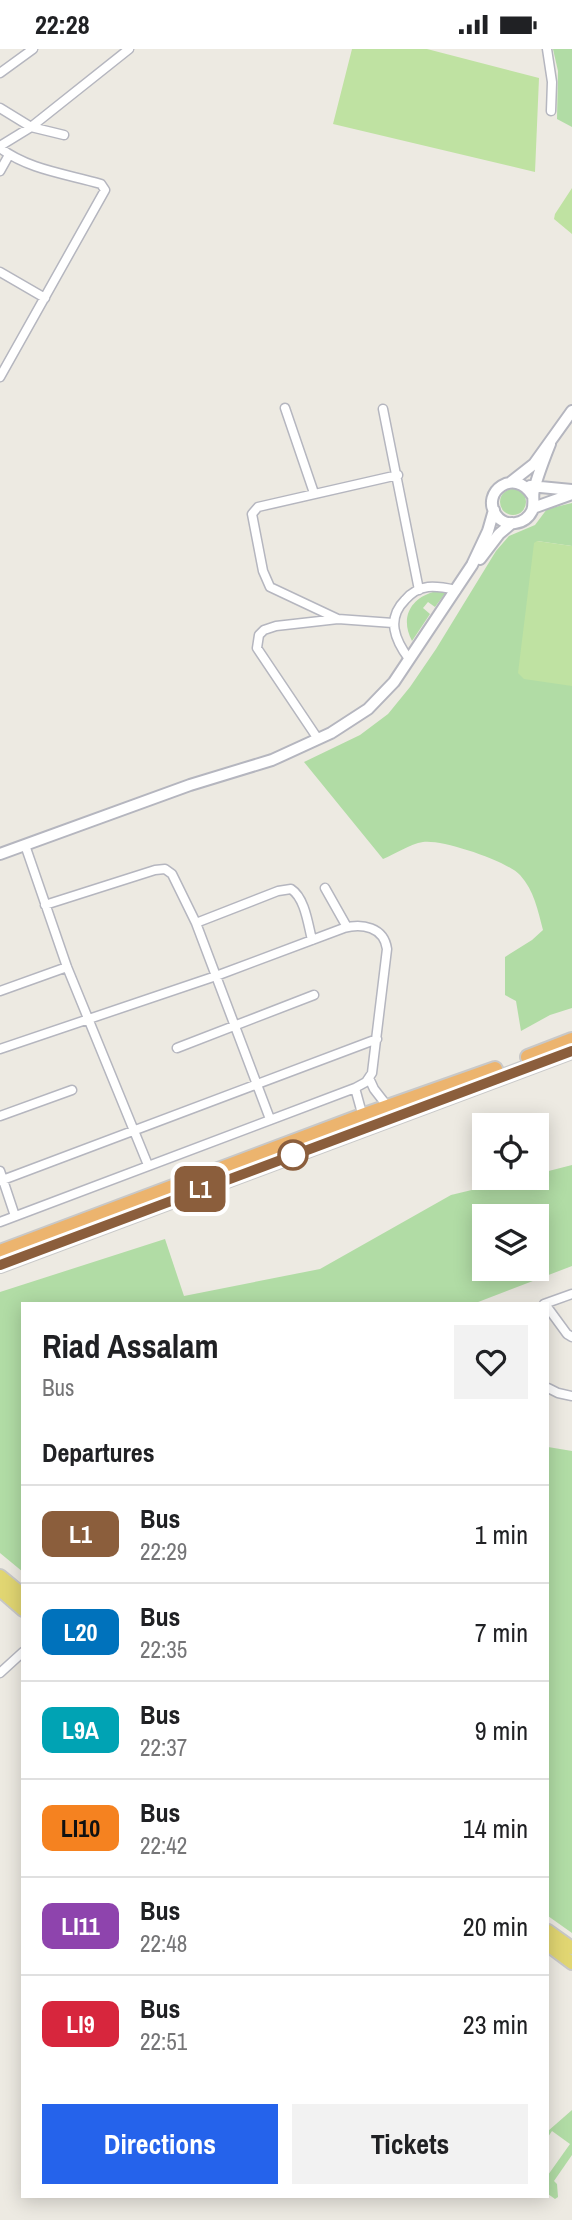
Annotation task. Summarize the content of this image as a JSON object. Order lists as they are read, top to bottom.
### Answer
{
  "lines": ["bus line L1"],
  "page": {
    "status": "22:28",
    "on_map": "L1",
    "heading": [
      ["Riad Assalam", "Bus"],
      "Departures"
    ],
    "list": [
      {
        "mark": "L1",
        "name": "Bus",
        "note": "22:29",
        "value": "1 min"
      },
      {
        "mark": "L20",
        "name": "Bus",
        "note": "22:35",
        "value": "7 min"
      },
      {
        "mark": "L9A",
        "name": "Bus",
        "note": "22:37",
        "value": "9 min"
      },
      {
        "mark": "LI10",
        "name": "Bus",
        "note": "22:42",
        "value": "14 min"
      },
      {
        "mark": "LI11",
        "name": "Bus",
        "note": "22:48",
        "value": "20 min"
      },
      {
        "mark": "LI9",
        "name": "Bus",
        "note": "22:51",
        "value": "23 min"
      }
    ],
    "buttons": ["Directions", "Tickets"]
  }
}
